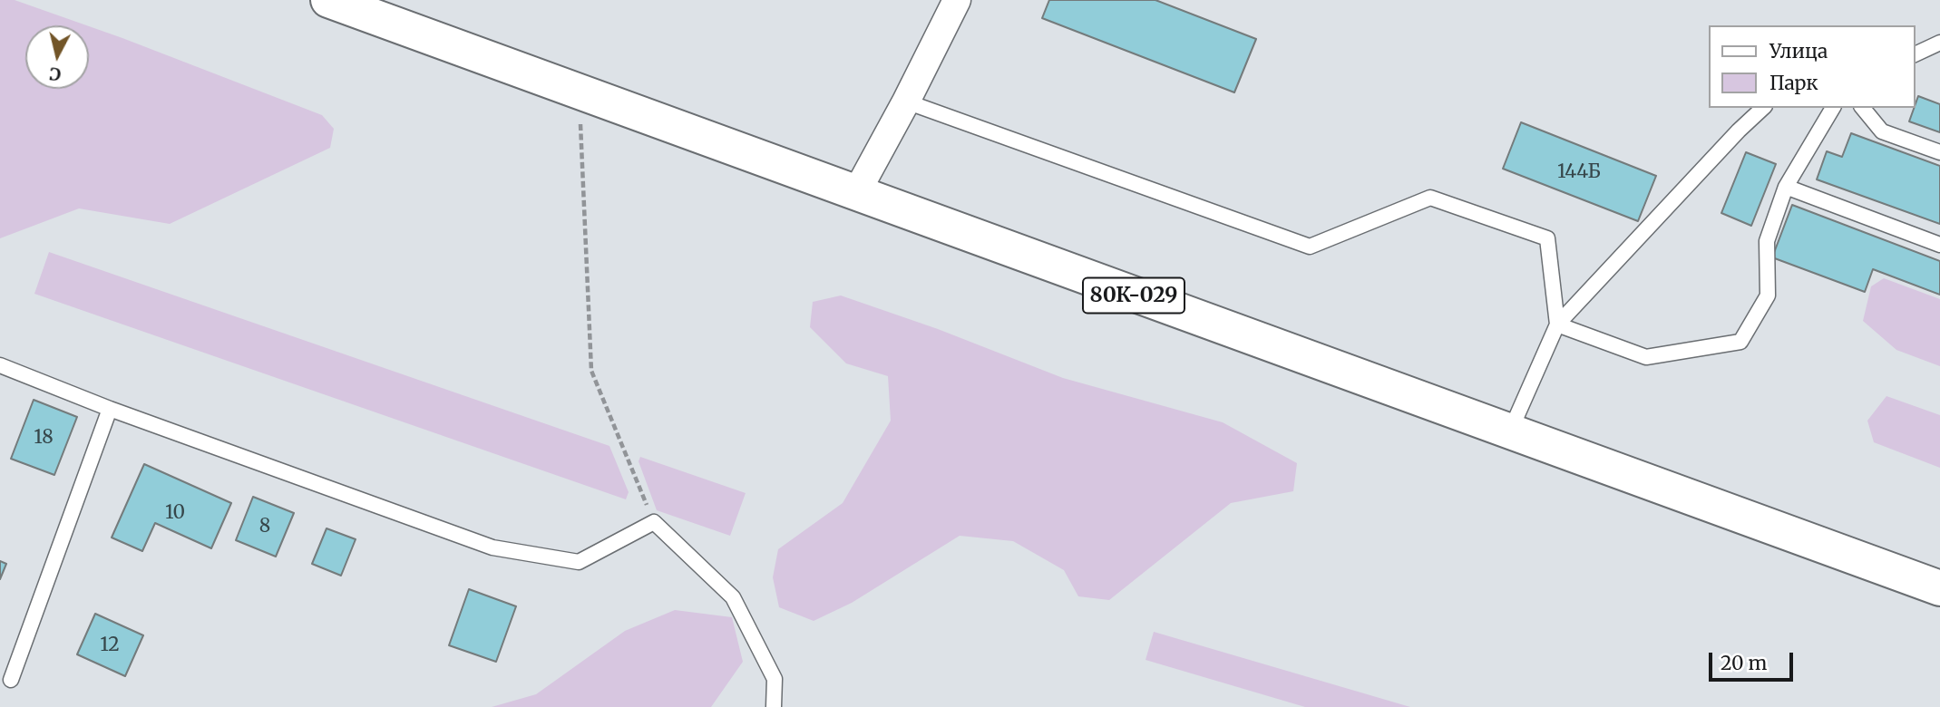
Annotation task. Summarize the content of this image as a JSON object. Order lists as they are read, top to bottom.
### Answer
{
  "streets": {
    "main road": ["80К-029"]
  },
  "house_numbers": [
    "144Б",
    "18",
    "10",
    "8",
    "12"
  ],
  "legend": ["Улица", "Парк"],
  "scale_bar": "20 m",
  "north": "bottom"
}
